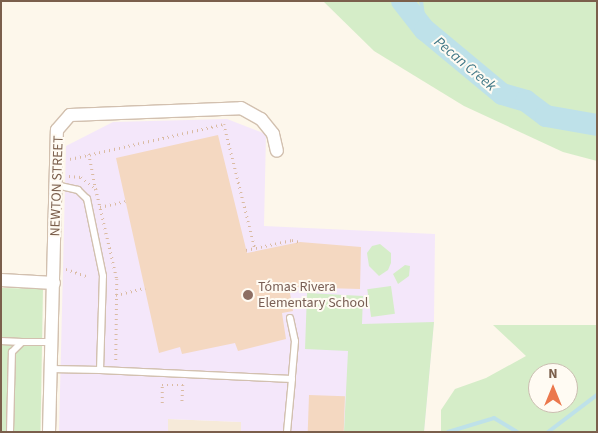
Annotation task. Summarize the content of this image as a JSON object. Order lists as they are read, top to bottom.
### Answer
{
  "streets": {
    "street": ["NEWTON STREET"]
  },
  "water": ["Pecan Creek"],
  "places": ["Tómas Rivera Elementary School"],
  "north": "top"
}
